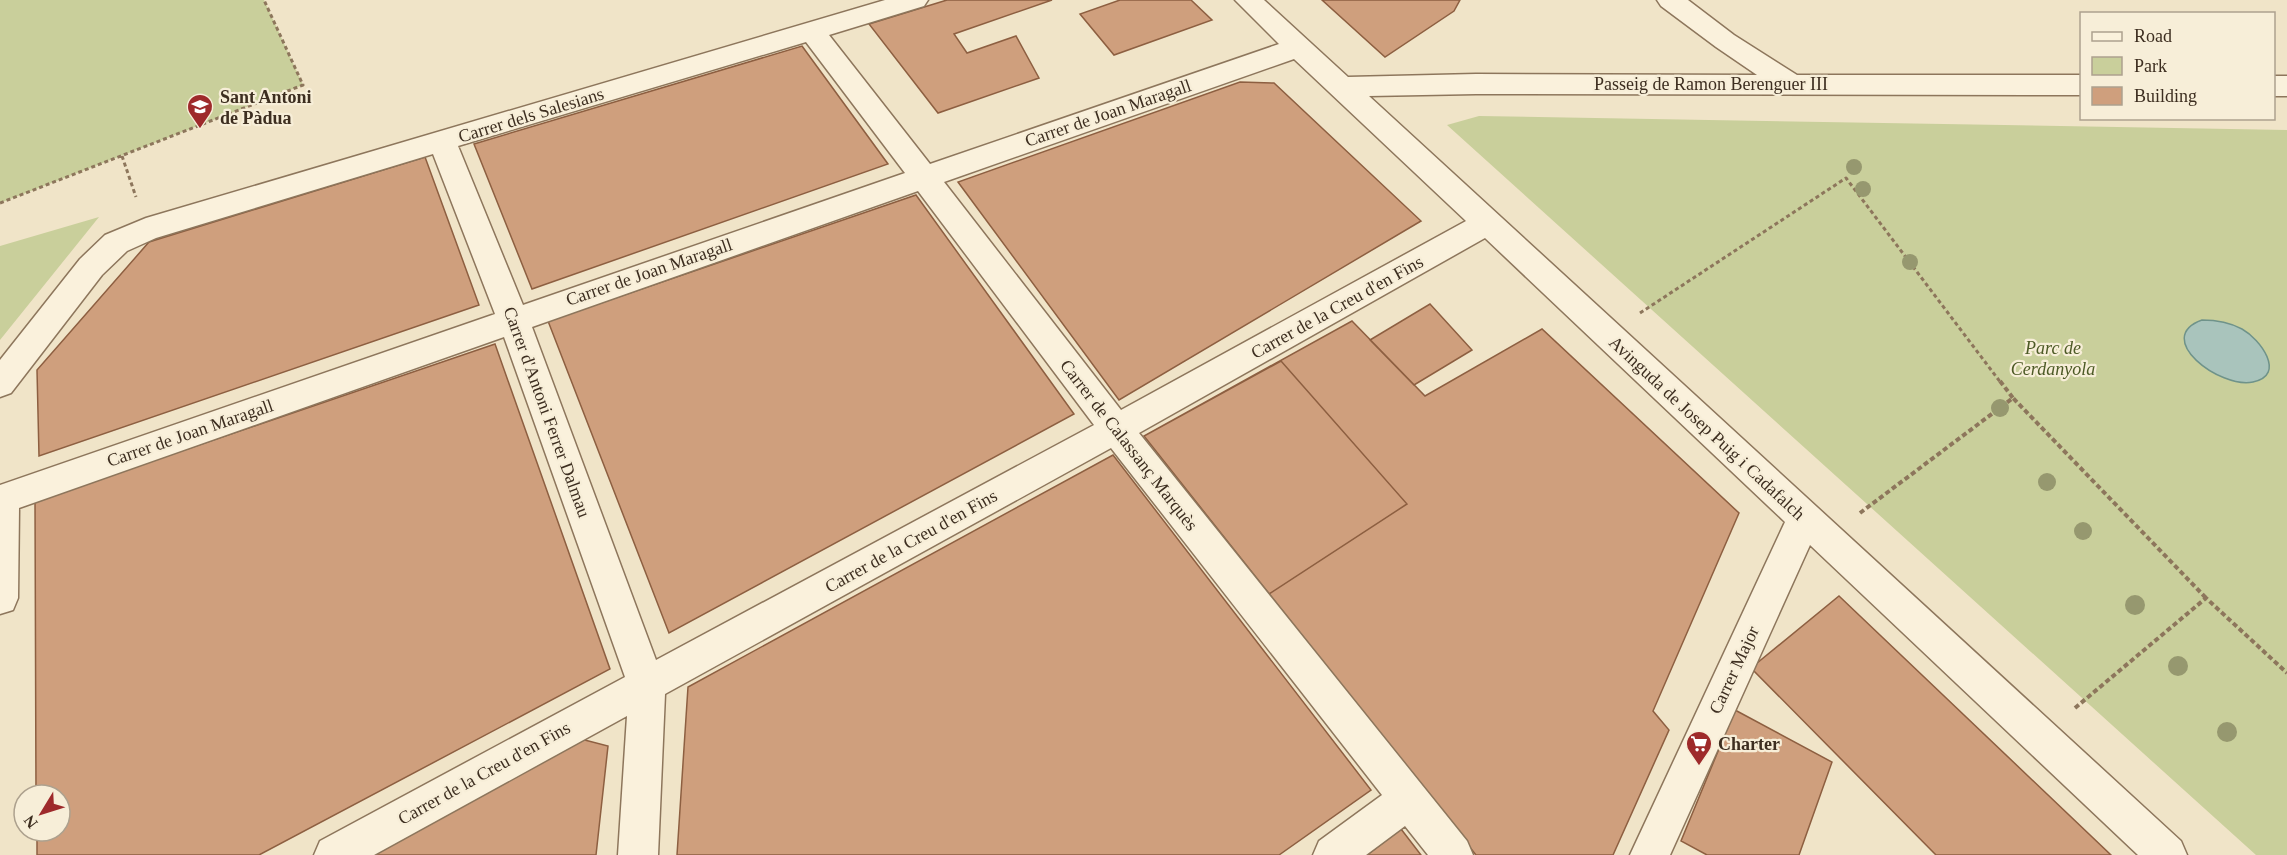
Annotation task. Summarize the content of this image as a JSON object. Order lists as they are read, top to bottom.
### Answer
{
  "streets": {
    "street": [
      "Passeig de Ramon Berenguer III",
      "Carrer de Joan Maragall",
      "Carrer dels Salesians",
      "Carrer de la Creu d'en Fins",
      "Carrer d'Antoni Ferrer Dalmau",
      "Avinguda de Josep Puig i Cadafalch",
      "Carrer de Calassanç Marquès",
      "Carrer Major"
    ]
  },
  "crossings": [
    ["Passeig de Ramon Berenguer III", "Avinguda de Josep Puig i Cadafalch"],
    ["Carrer de Joan Maragall", "Carrer d'Antoni Ferrer Dalmau"],
    ["Carrer de Joan Maragall", "Avinguda de Josep Puig i Cadafalch"],
    ["Carrer de Joan Maragall", "Carrer de Calassanç Marquès"],
    ["Carrer dels Salesians", "Carrer d'Antoni Ferrer Dalmau"],
    ["Carrer dels Salesians", "Carrer de Calassanç Marquès"],
    ["Carrer de la Creu d'en Fins", "Carrer d'Antoni Ferrer Dalmau"],
    ["Carrer de la Creu d'en Fins", "Avinguda de Josep Puig i Cadafalch"],
    ["Carrer de la Creu d'en Fins", "Carrer de Calassanç Marquès"],
    ["Avinguda de Josep Puig i Cadafalch", "Carrer Major"]
  ],
  "parks": ["Parc de Cerdanyola"],
  "places": {
    "school or university": ["Sant Antoni de Pàdua"],
    "supermarket": ["Charter"]
  },
  "legend": ["Road", "Park", "Building"],
  "north": "bottom left"
}
